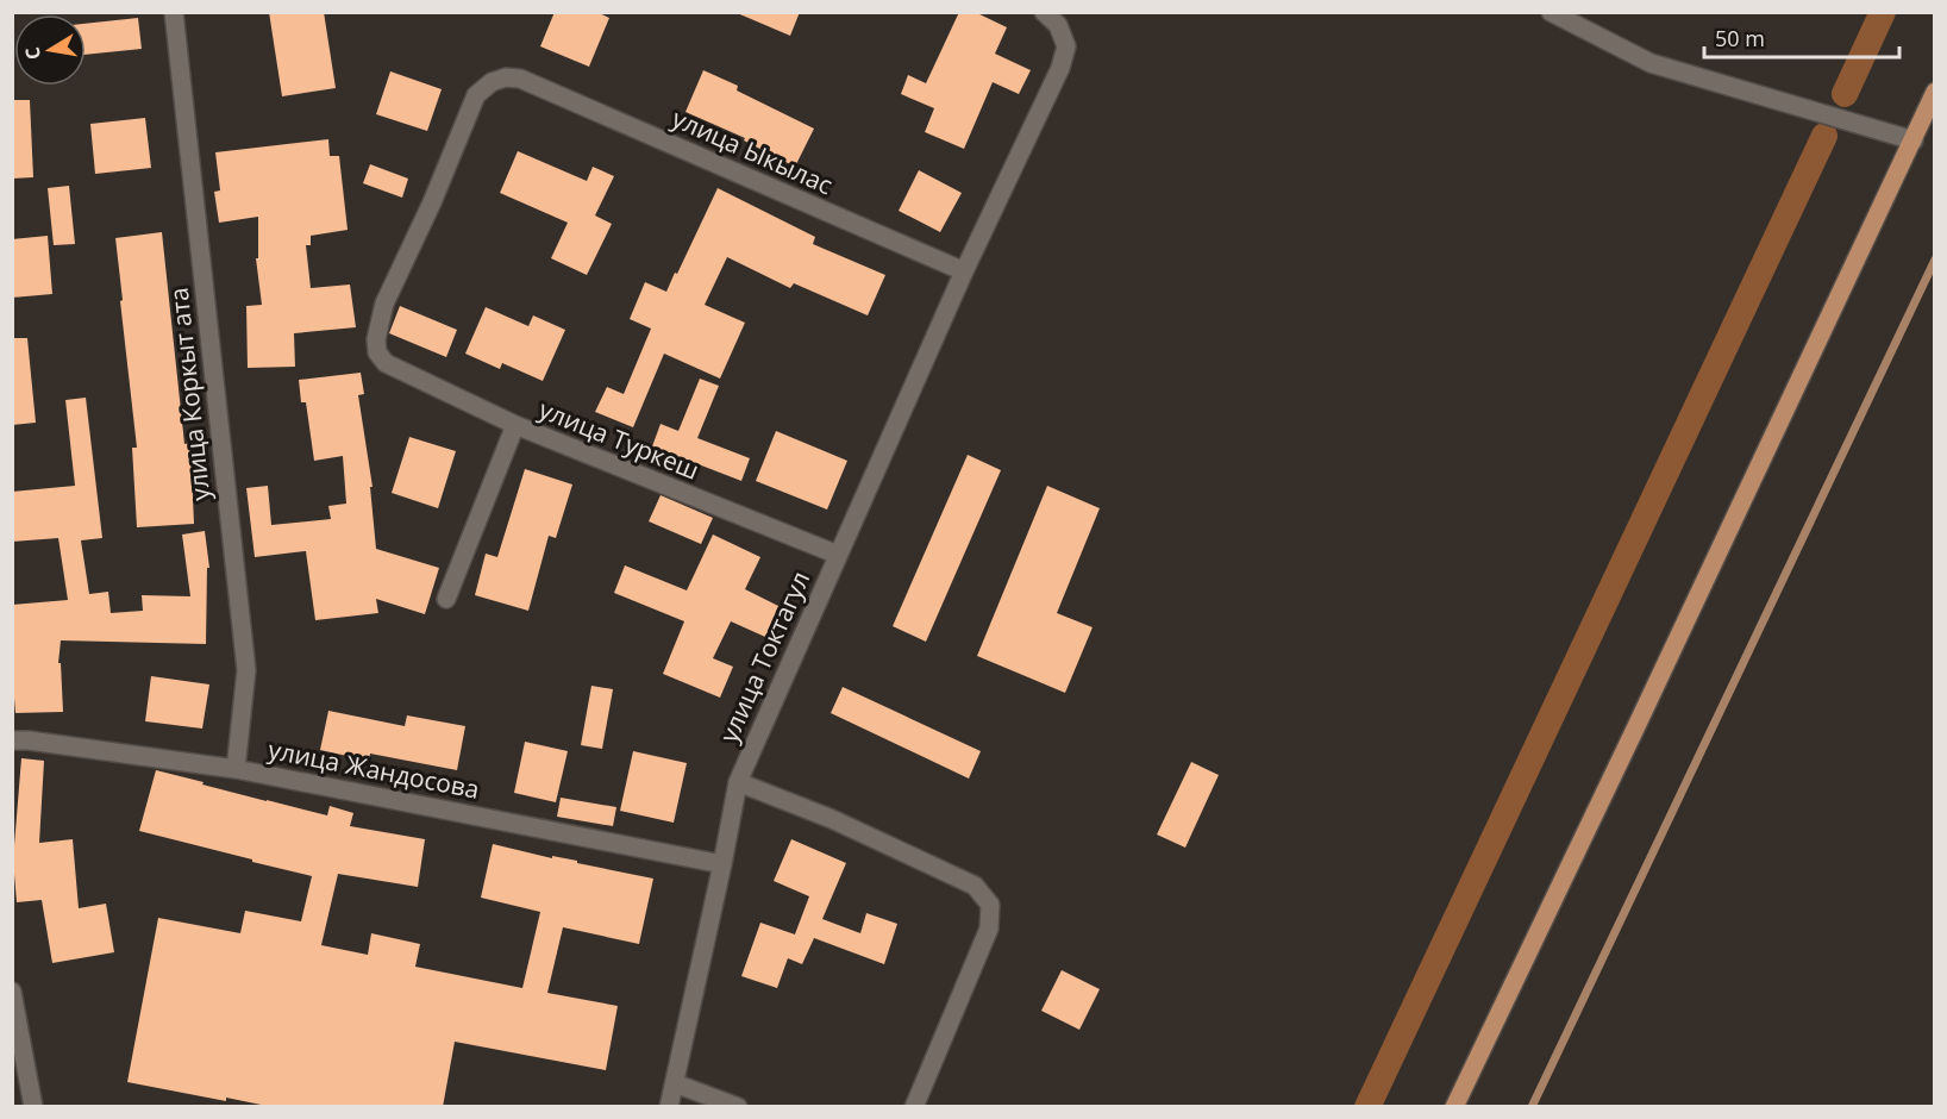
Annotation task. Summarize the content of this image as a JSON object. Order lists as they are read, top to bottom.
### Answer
{
  "streets": {
    "street": [
      "улица Ыкылас",
      "улица Коркыт ата",
      "улица Туркеш",
      "улица Токтагул",
      "улица Жандосова"
    ]
  },
  "crossings": [
    ["улица Ыкылас", "улица Туркеш"],
    ["улица Ыкылас", "улица Токтагул"],
    ["улица Коркыт ата", "улица Жандосова"],
    ["улица Туркеш", "улица Токтагул"],
    ["улица Токтагул", "улица Жандосова"]
  ],
  "scale_bar": "50 m",
  "north": "left"
}
